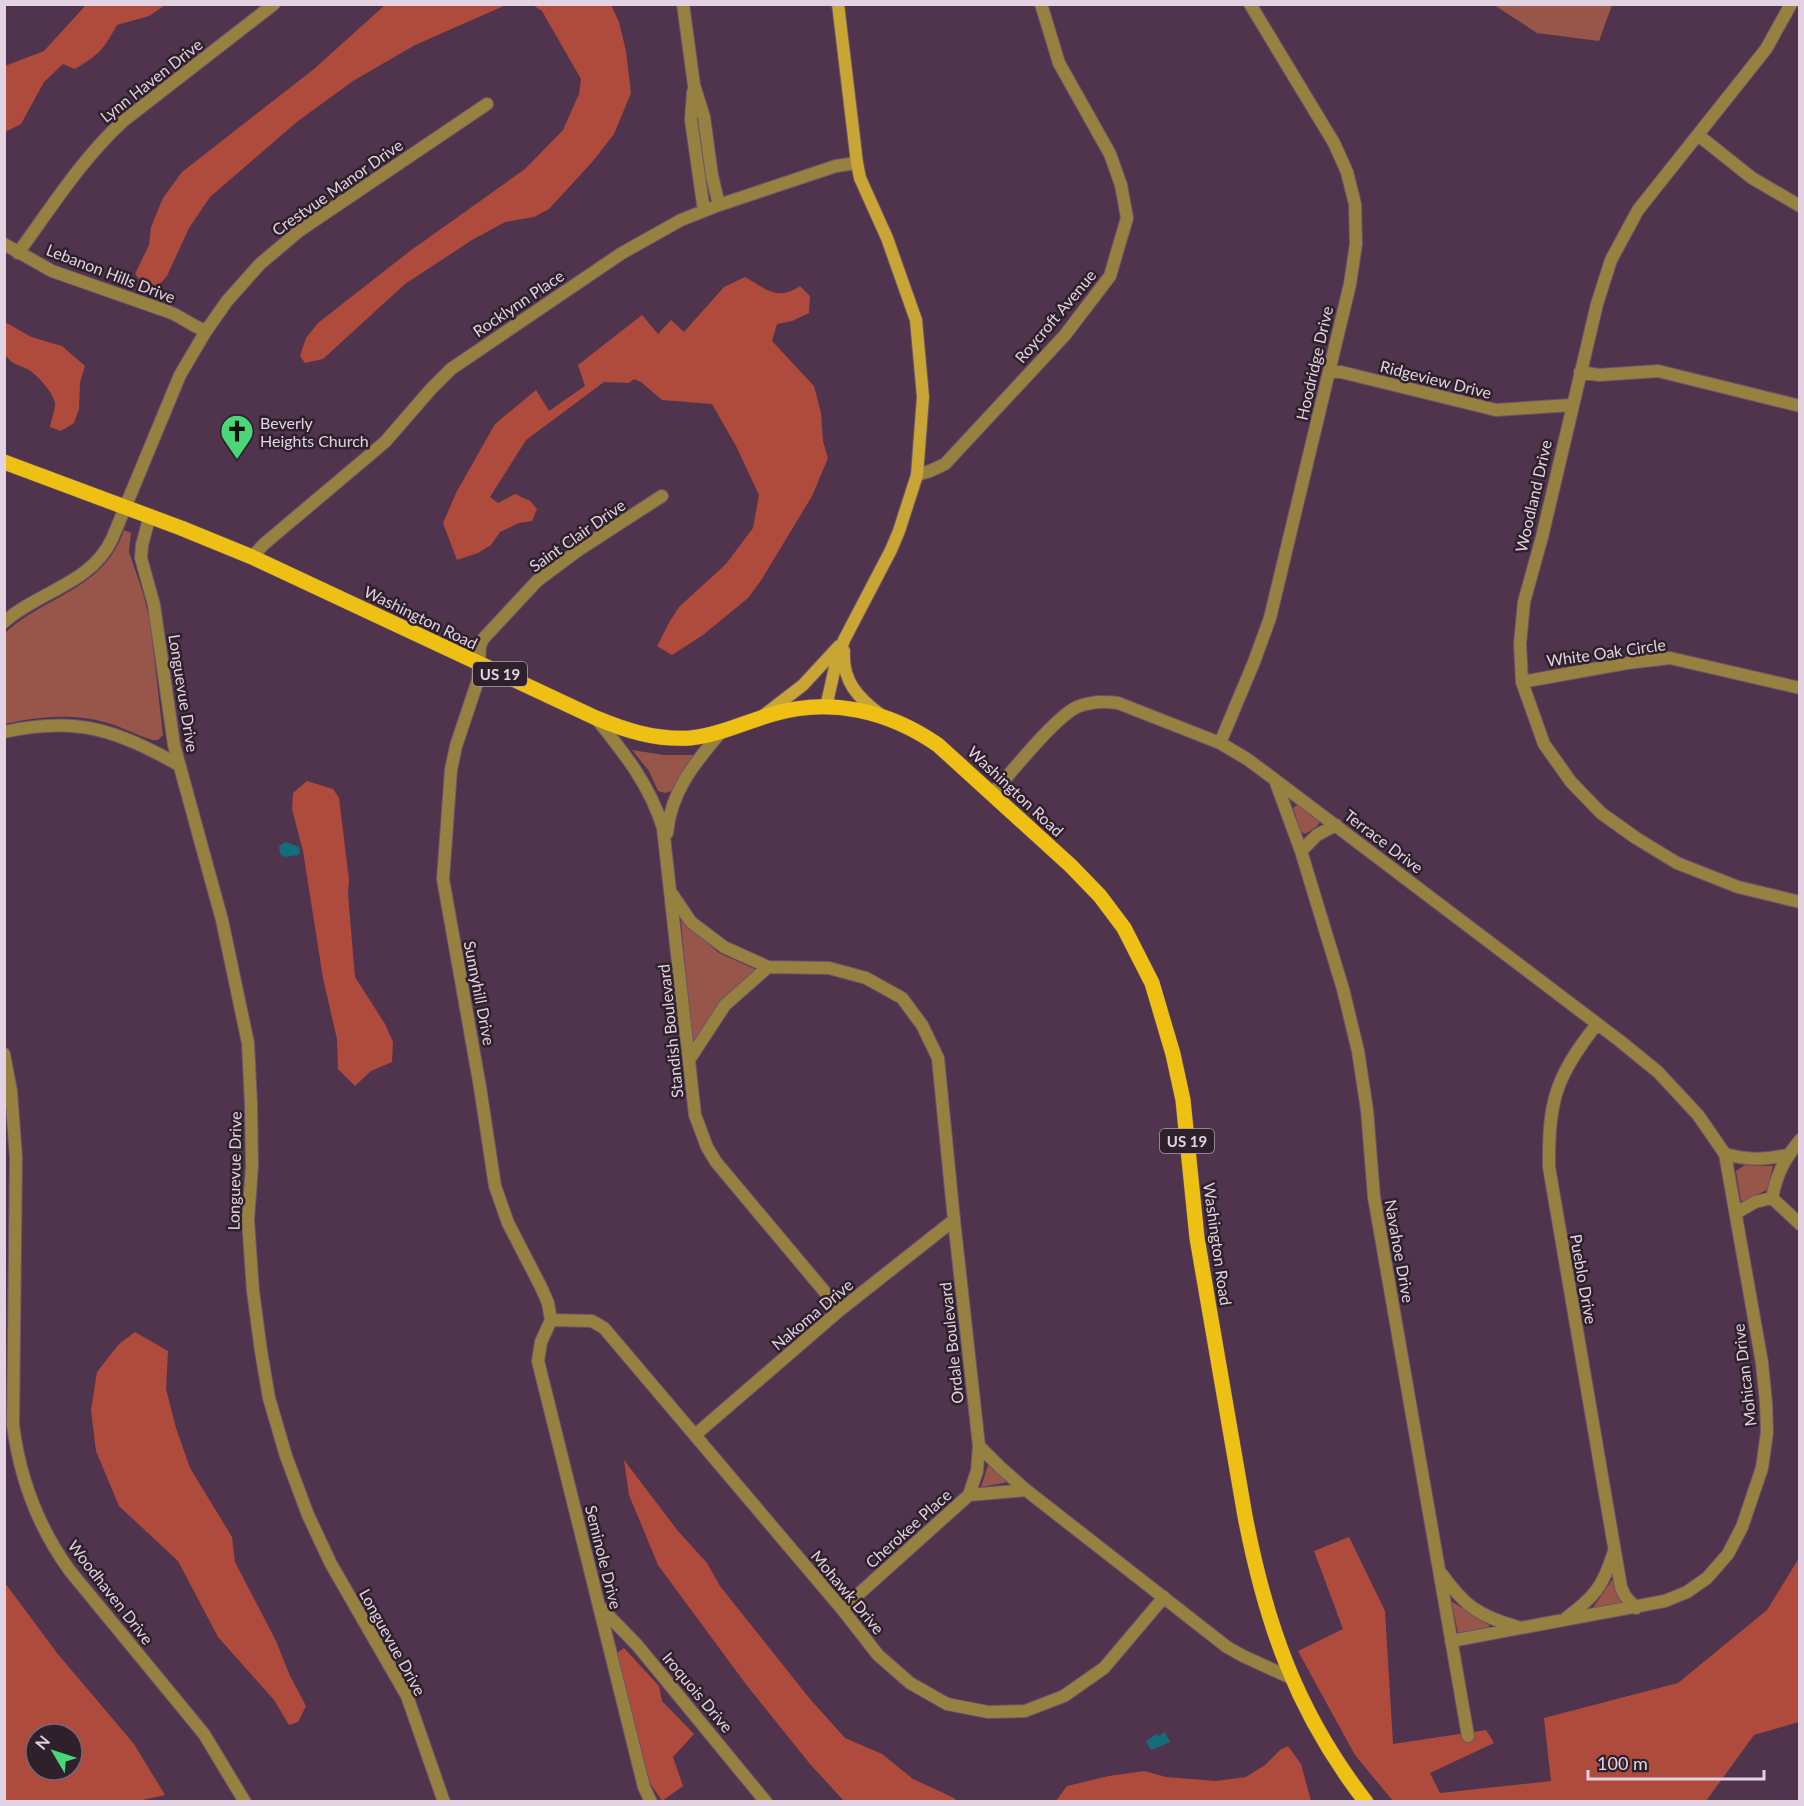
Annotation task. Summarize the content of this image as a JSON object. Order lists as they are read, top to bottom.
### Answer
{
  "streets": {
    "main road": ["Washington Road", "US 19"],
    "street": [
      "Lynn Haven Drive",
      "Crestvue Manor Drive",
      "Lebanon Hills Drive",
      "Rocklynn Place",
      "Roycroft Avenue",
      "Hoodridge Drive",
      "Ridgeview Drive",
      "Woodland Drive",
      "Saint Clair Drive",
      "White Oak Circle",
      "Longuevue Drive",
      "Terrace Drive",
      "Sunnyhill Drive",
      "Standish Boulevard",
      "Navahoe Drive",
      "Pueblo Drive",
      "Nakoma Drive",
      "Ordale Boulevard",
      "Mohican Drive",
      "Cherokee Place",
      "Seminole Drive",
      "Woodhaven Drive",
      "Mohawk Drive",
      "Iroquois Drive"
    ]
  },
  "crossings": [
    ["Lynn Haven Drive", "Lebanon Hills Drive"],
    ["Crestvue Manor Drive", "Lebanon Hills Drive"],
    ["Crestvue Manor Drive", "Washington Road"],
    ["Rocklynn Place", "Washington Road"],
    ["Hoodridge Drive", "Ridgeview Drive"],
    ["Hoodridge Drive", "Terrace Drive"],
    ["Ridgeview Drive", "Woodland Drive"],
    ["Woodland Drive", "White Oak Circle"],
    ["Saint Clair Drive", "Washington Road"],
    ["Saint Clair Drive", "Sunnyhill Drive"],
    ["Washington Road", "Longuevue Drive"],
    ["Washington Road", "Terrace Drive"],
    ["Washington Road", "Sunnyhill Drive"],
    ["Washington Road", "Standish Boulevard"],
    ["Terrace Drive", "Navahoe Drive"],
    ["Terrace Drive", "Pueblo Drive"],
    ["Terrace Drive", "Mohican Drive"],
    ["Sunnyhill Drive", "Seminole Drive"],
    ["Sunnyhill Drive", "Mohawk Drive"],
    ["Standish Boulevard", "Nakoma Drive"],
    ["Standish Boulevard", "Ordale Boulevard"],
    ["Navahoe Drive", "Mohican Drive"],
    ["Pueblo Drive", "Mohican Drive"],
    ["Nakoma Drive", "Ordale Boulevard"],
    ["Nakoma Drive", "Mohawk Drive"],
    ["Ordale Boulevard", "Cherokee Place"],
    ["Cherokee Place", "Mohawk Drive"],
    ["Seminole Drive", "Mohawk Drive"],
    ["Seminole Drive", "Iroquois Drive"]
  ],
  "places": {
    "church": ["Beverly Heights Church"]
  },
  "scale_bar": "100 m",
  "north": "top left"
}
